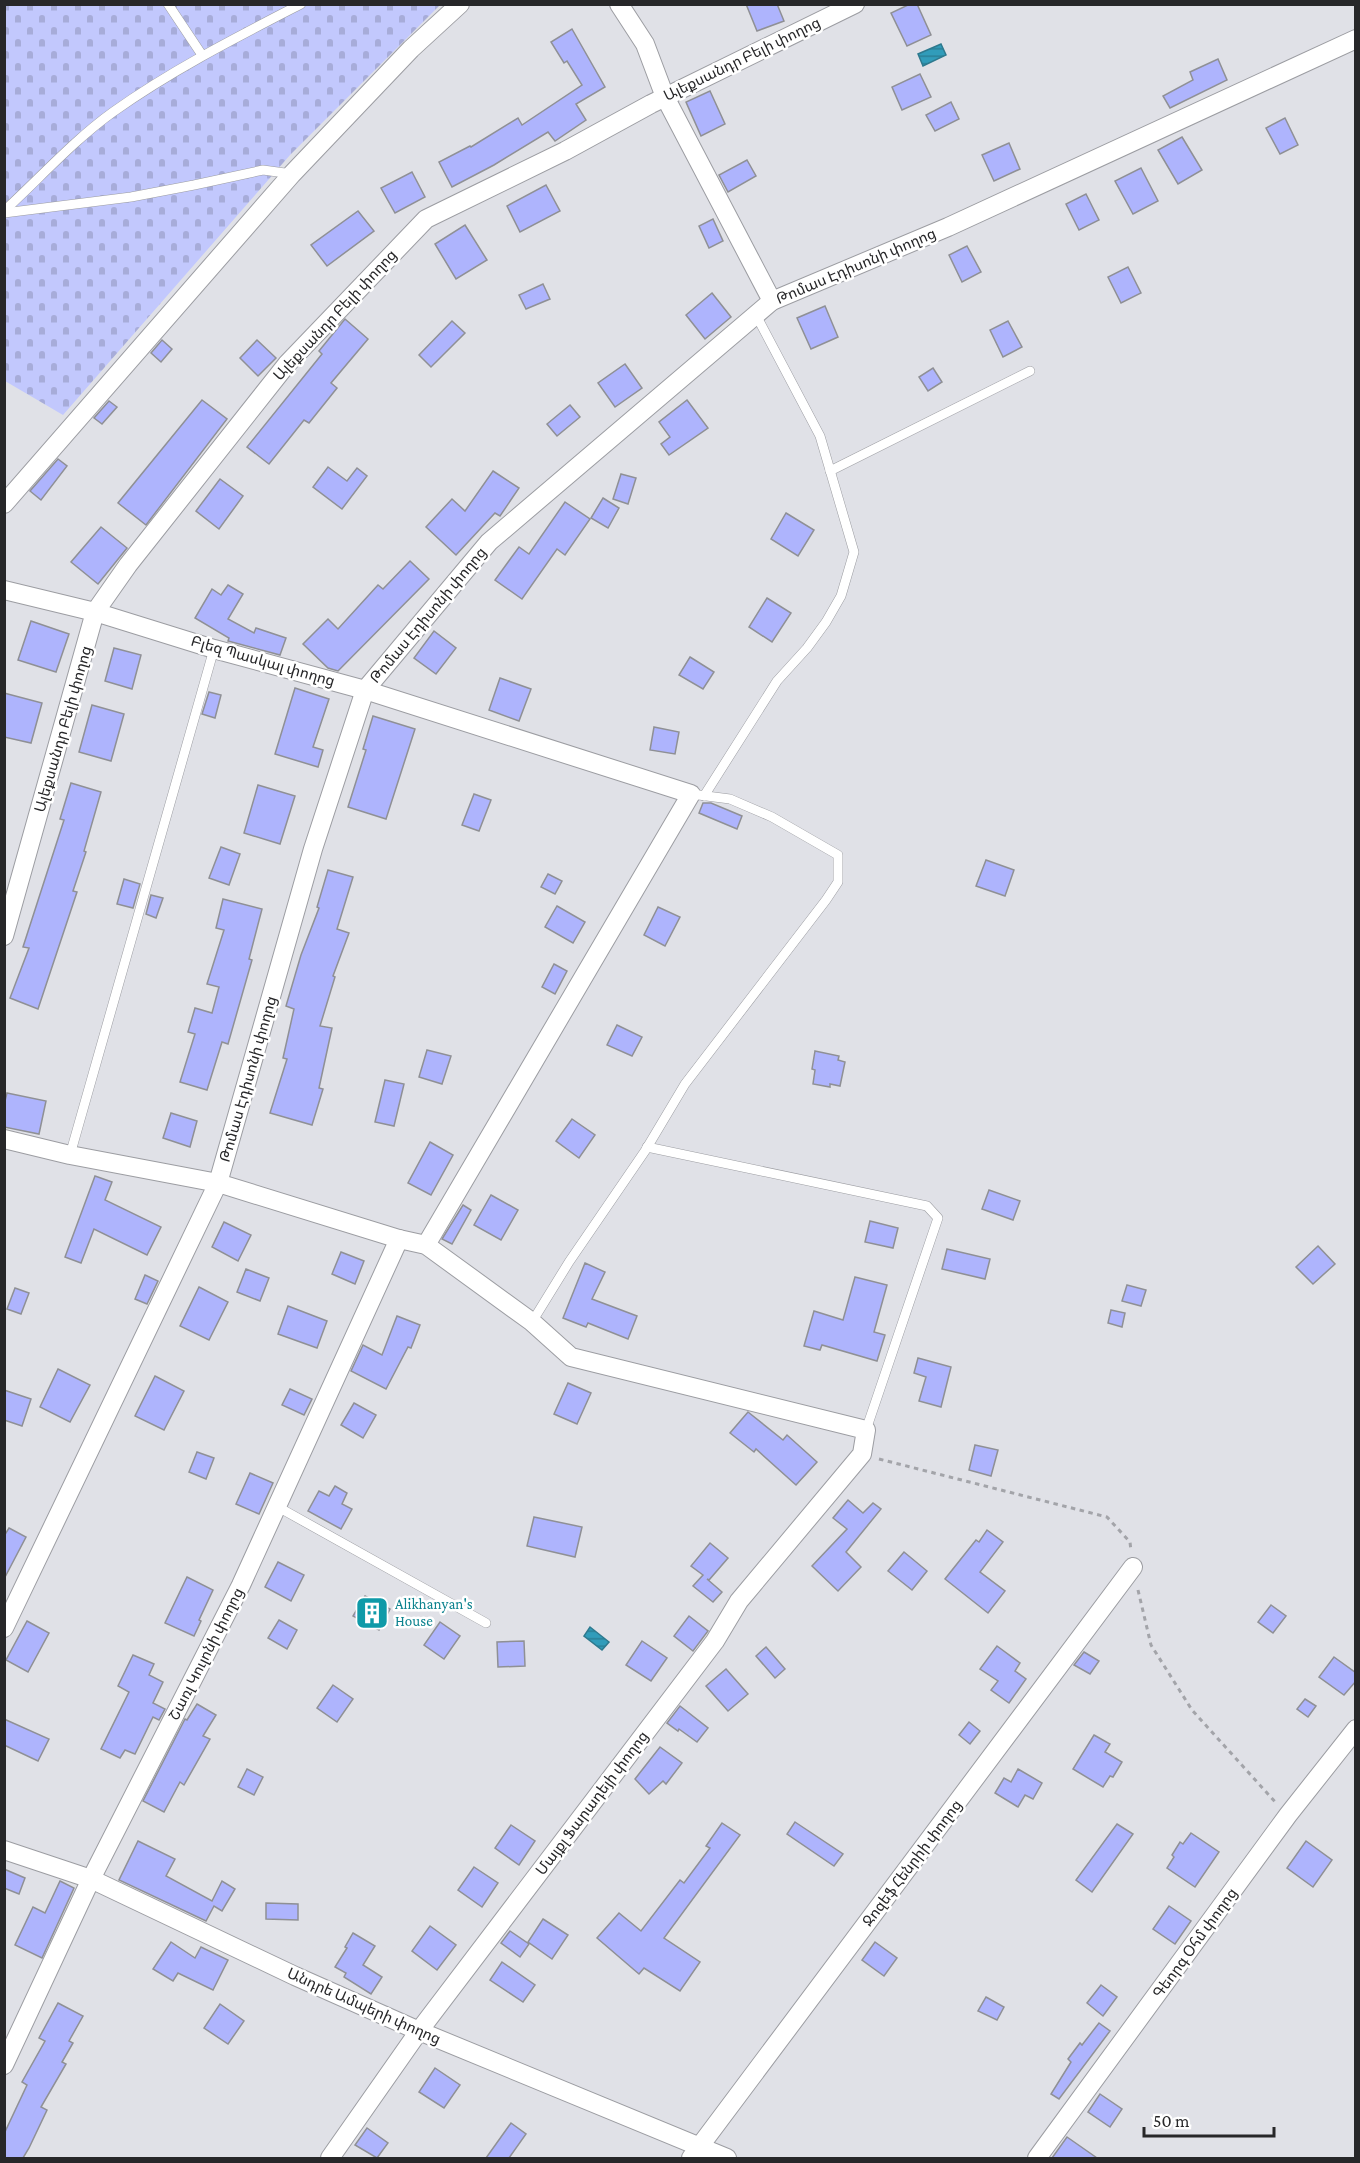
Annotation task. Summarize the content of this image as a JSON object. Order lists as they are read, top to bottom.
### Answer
{
  "streets": {
    "street": [
      "Ալեքսանդր Բելի փողոց",
      "Թոմաս Էդիսոնի փողոց",
      "Բլեզ Պասկալ փողոց",
      "Շառլ Կուլոնի փողոց",
      "Մայքլ Ֆարադեյի փողոց",
      "Ջոզեֆ Հենրիի փողոց",
      "Գեորգ Օհմ փողոց",
      "Անդրե Ամպերի փողոց"
    ]
  },
  "crossings": [
    ["Ալեքսանդր Բելի փողոց", "Բլեզ Պասկալ փողոց"],
    ["Թոմաս Էդիսոնի փողոց", "Բլեզ Պասկալ փողոց"],
    ["Շառլ Կուլոնի փողոց", "Անդրե Ամպերի փողոց"],
    ["Մայքլ Ֆարադեյի փողոց", "Անդրե Ամպերի փողոց"],
    ["Ջոզեֆ Հենրիի փողոց", "Անդրե Ամպերի փողոց"]
  ],
  "places": {
    "building": ["Alikhanyan's House"]
  },
  "scale_bar": "50 m"
}
